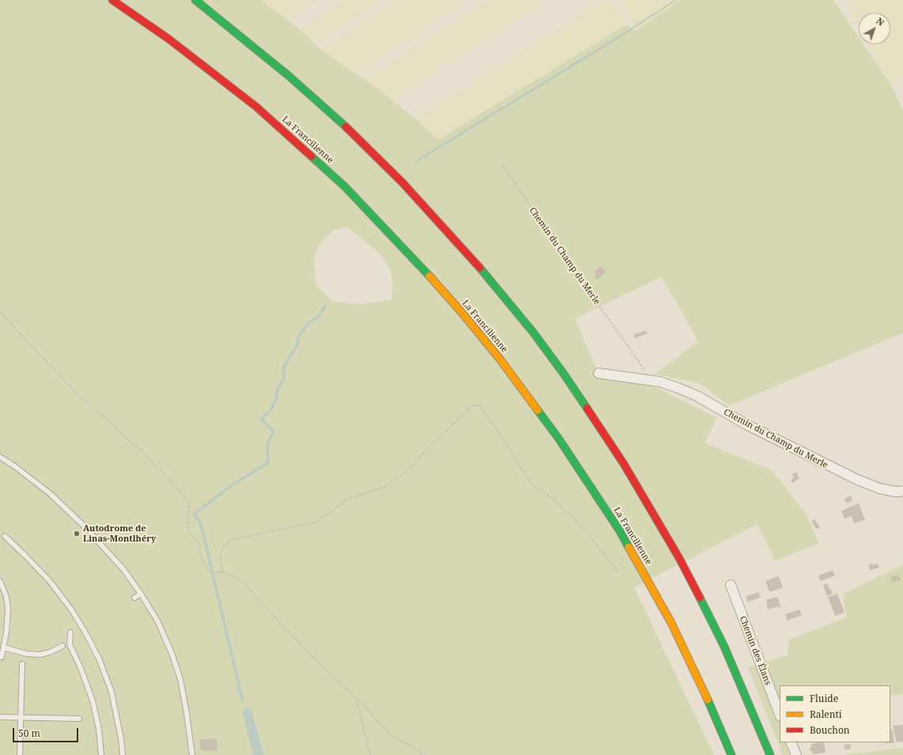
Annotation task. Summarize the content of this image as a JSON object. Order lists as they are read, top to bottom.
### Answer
{
  "streets": {
    "highway": ["La Francilienne"],
    "street": ["Chemin du Champ du Merle", "Chemin des Élans"]
  },
  "places": ["Autodrome de Linas-Montlhéry"],
  "legend": ["Fluide", "Ralenti", "Bouchon"],
  "scale_bar": "50 m",
  "north": "top right"
}
